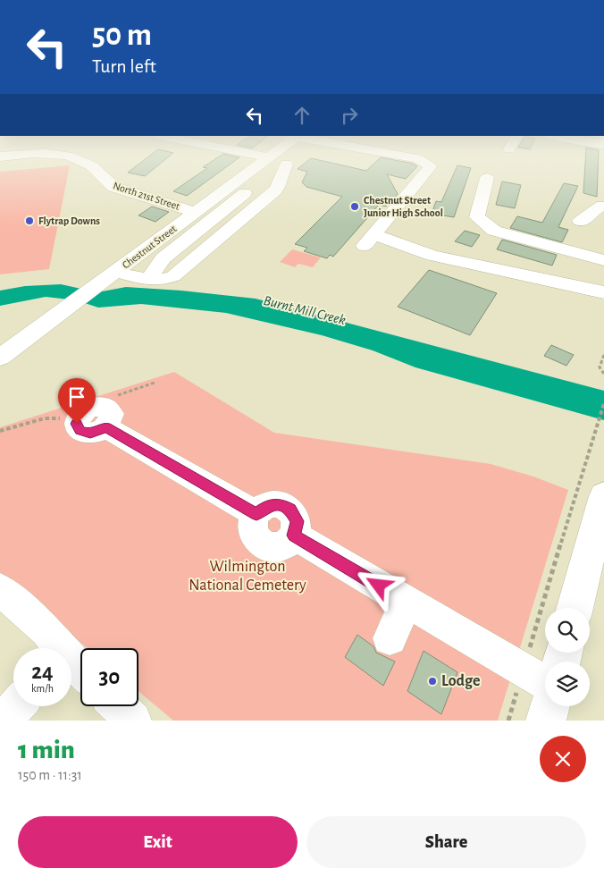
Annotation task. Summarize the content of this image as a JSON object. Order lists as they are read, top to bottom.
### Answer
{
  "streets": {
    "street": ["North 21st Street", "Chestnut Street"]
  },
  "crossings": [
    ["North 21st Street", "Chestnut Street"]
  ],
  "water": ["Burnt Mill Creek"],
  "parks": ["Wilmington National Cemetery"],
  "places": ["Chestnut Street Junior High School", "Flytrap Downs", "Lodge"],
  "page": {
    "turn": ["50 m", "Turn left"],
    "speed": "24 km/h",
    "limit": "30",
    "heading": ["1 min", "150 m · 11:31"],
    "buttons": ["Exit", "Share"]
  }
}
